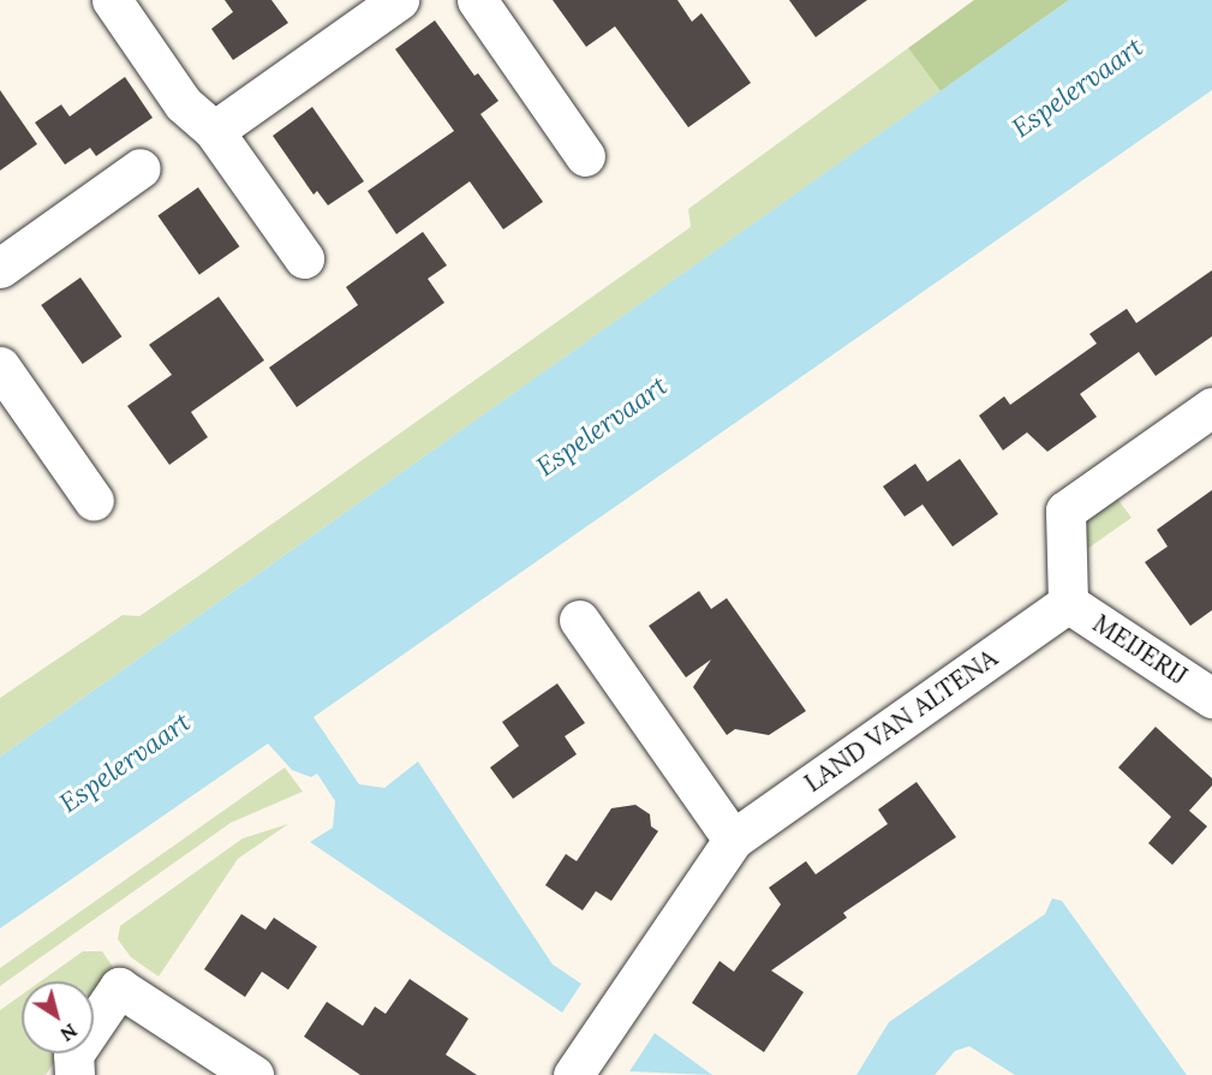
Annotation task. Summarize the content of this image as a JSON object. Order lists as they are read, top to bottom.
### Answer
{
  "streets": {
    "street": ["MEIJERIJ", "LAND VAN ALTENA"]
  },
  "crossings": [
    ["MEIJERIJ", "LAND VAN ALTENA"]
  ],
  "water": ["Espelervaart"],
  "north": "bottom right"
}
